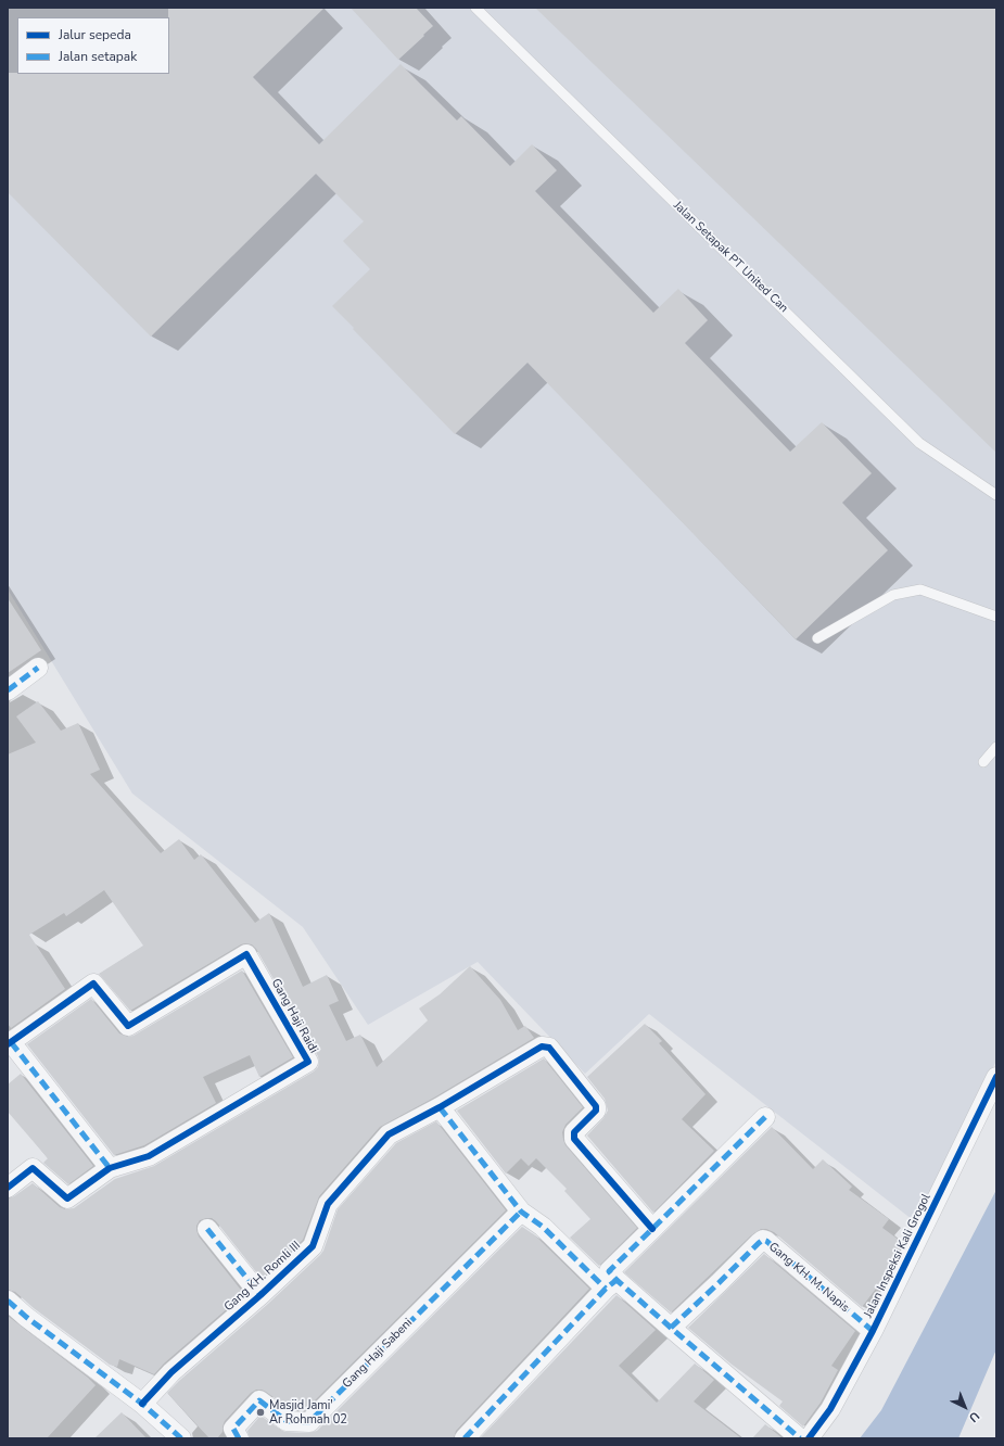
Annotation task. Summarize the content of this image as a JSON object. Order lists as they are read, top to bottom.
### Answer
{
  "streets": {
    "street": [
      "Gang Haji Raidi",
      "Jalan Inspeksi Kali Grogol",
      "Gang KH. Romli III",
      "Gang KH. M. Napis",
      "Gang Haji Sabeni"
    ],
    "lane": ["Jalan Setapak PT United Can"]
  },
  "crossings": [
    ["Jalan Inspeksi Kali Grogol", "Gang KH. M. Napis"]
  ],
  "places": ["Masjid Jami' Ar Rohmah 02"],
  "legend": ["Jalur sepeda", "Jalan setapak"],
  "north": "bottom right"
}
